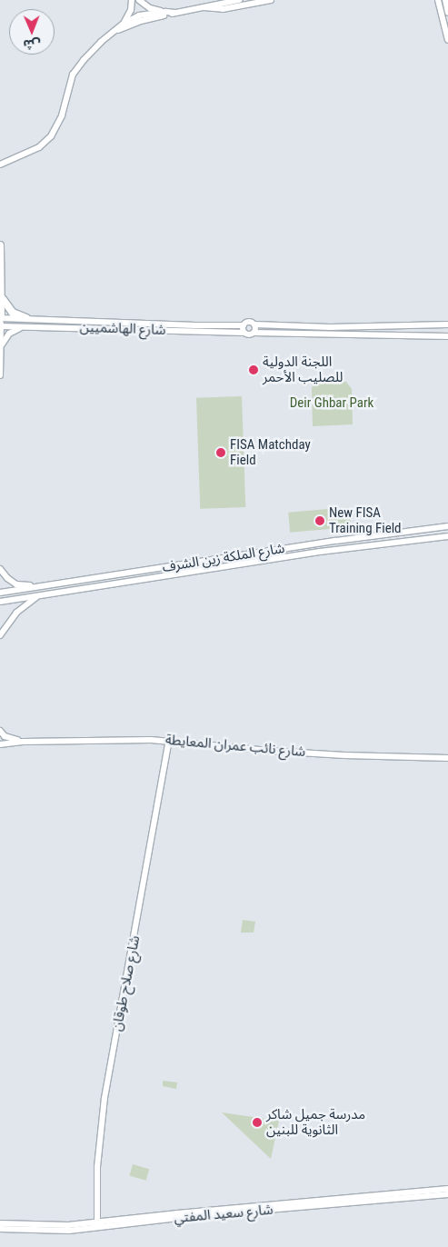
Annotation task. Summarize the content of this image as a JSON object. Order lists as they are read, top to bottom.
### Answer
{
  "streets": {
    "street": [
      "شارع الهاشميين",
      "شارع الملكة زين الشرف",
      "شارع نائب عمران المعايطة",
      "شارع صلاح طوقان",
      "شارع سعيد المفتي"
    ]
  },
  "crossings": [
    ["شارع نائب عمران المعايطة", "شارع صلاح طوقان"],
    ["شارع صلاح طوقان", "شارع سعيد المفتي"]
  ],
  "parks": ["Deir Ghbar Park"],
  "places": [
    "اللجنة الدولية للصليب الأحمر",
    "FISA Matchday Field",
    "New FISA Training Field",
    "مدرسة جميل شاكر الثانوية للبنين"
  ],
  "north": "bottom"
}
